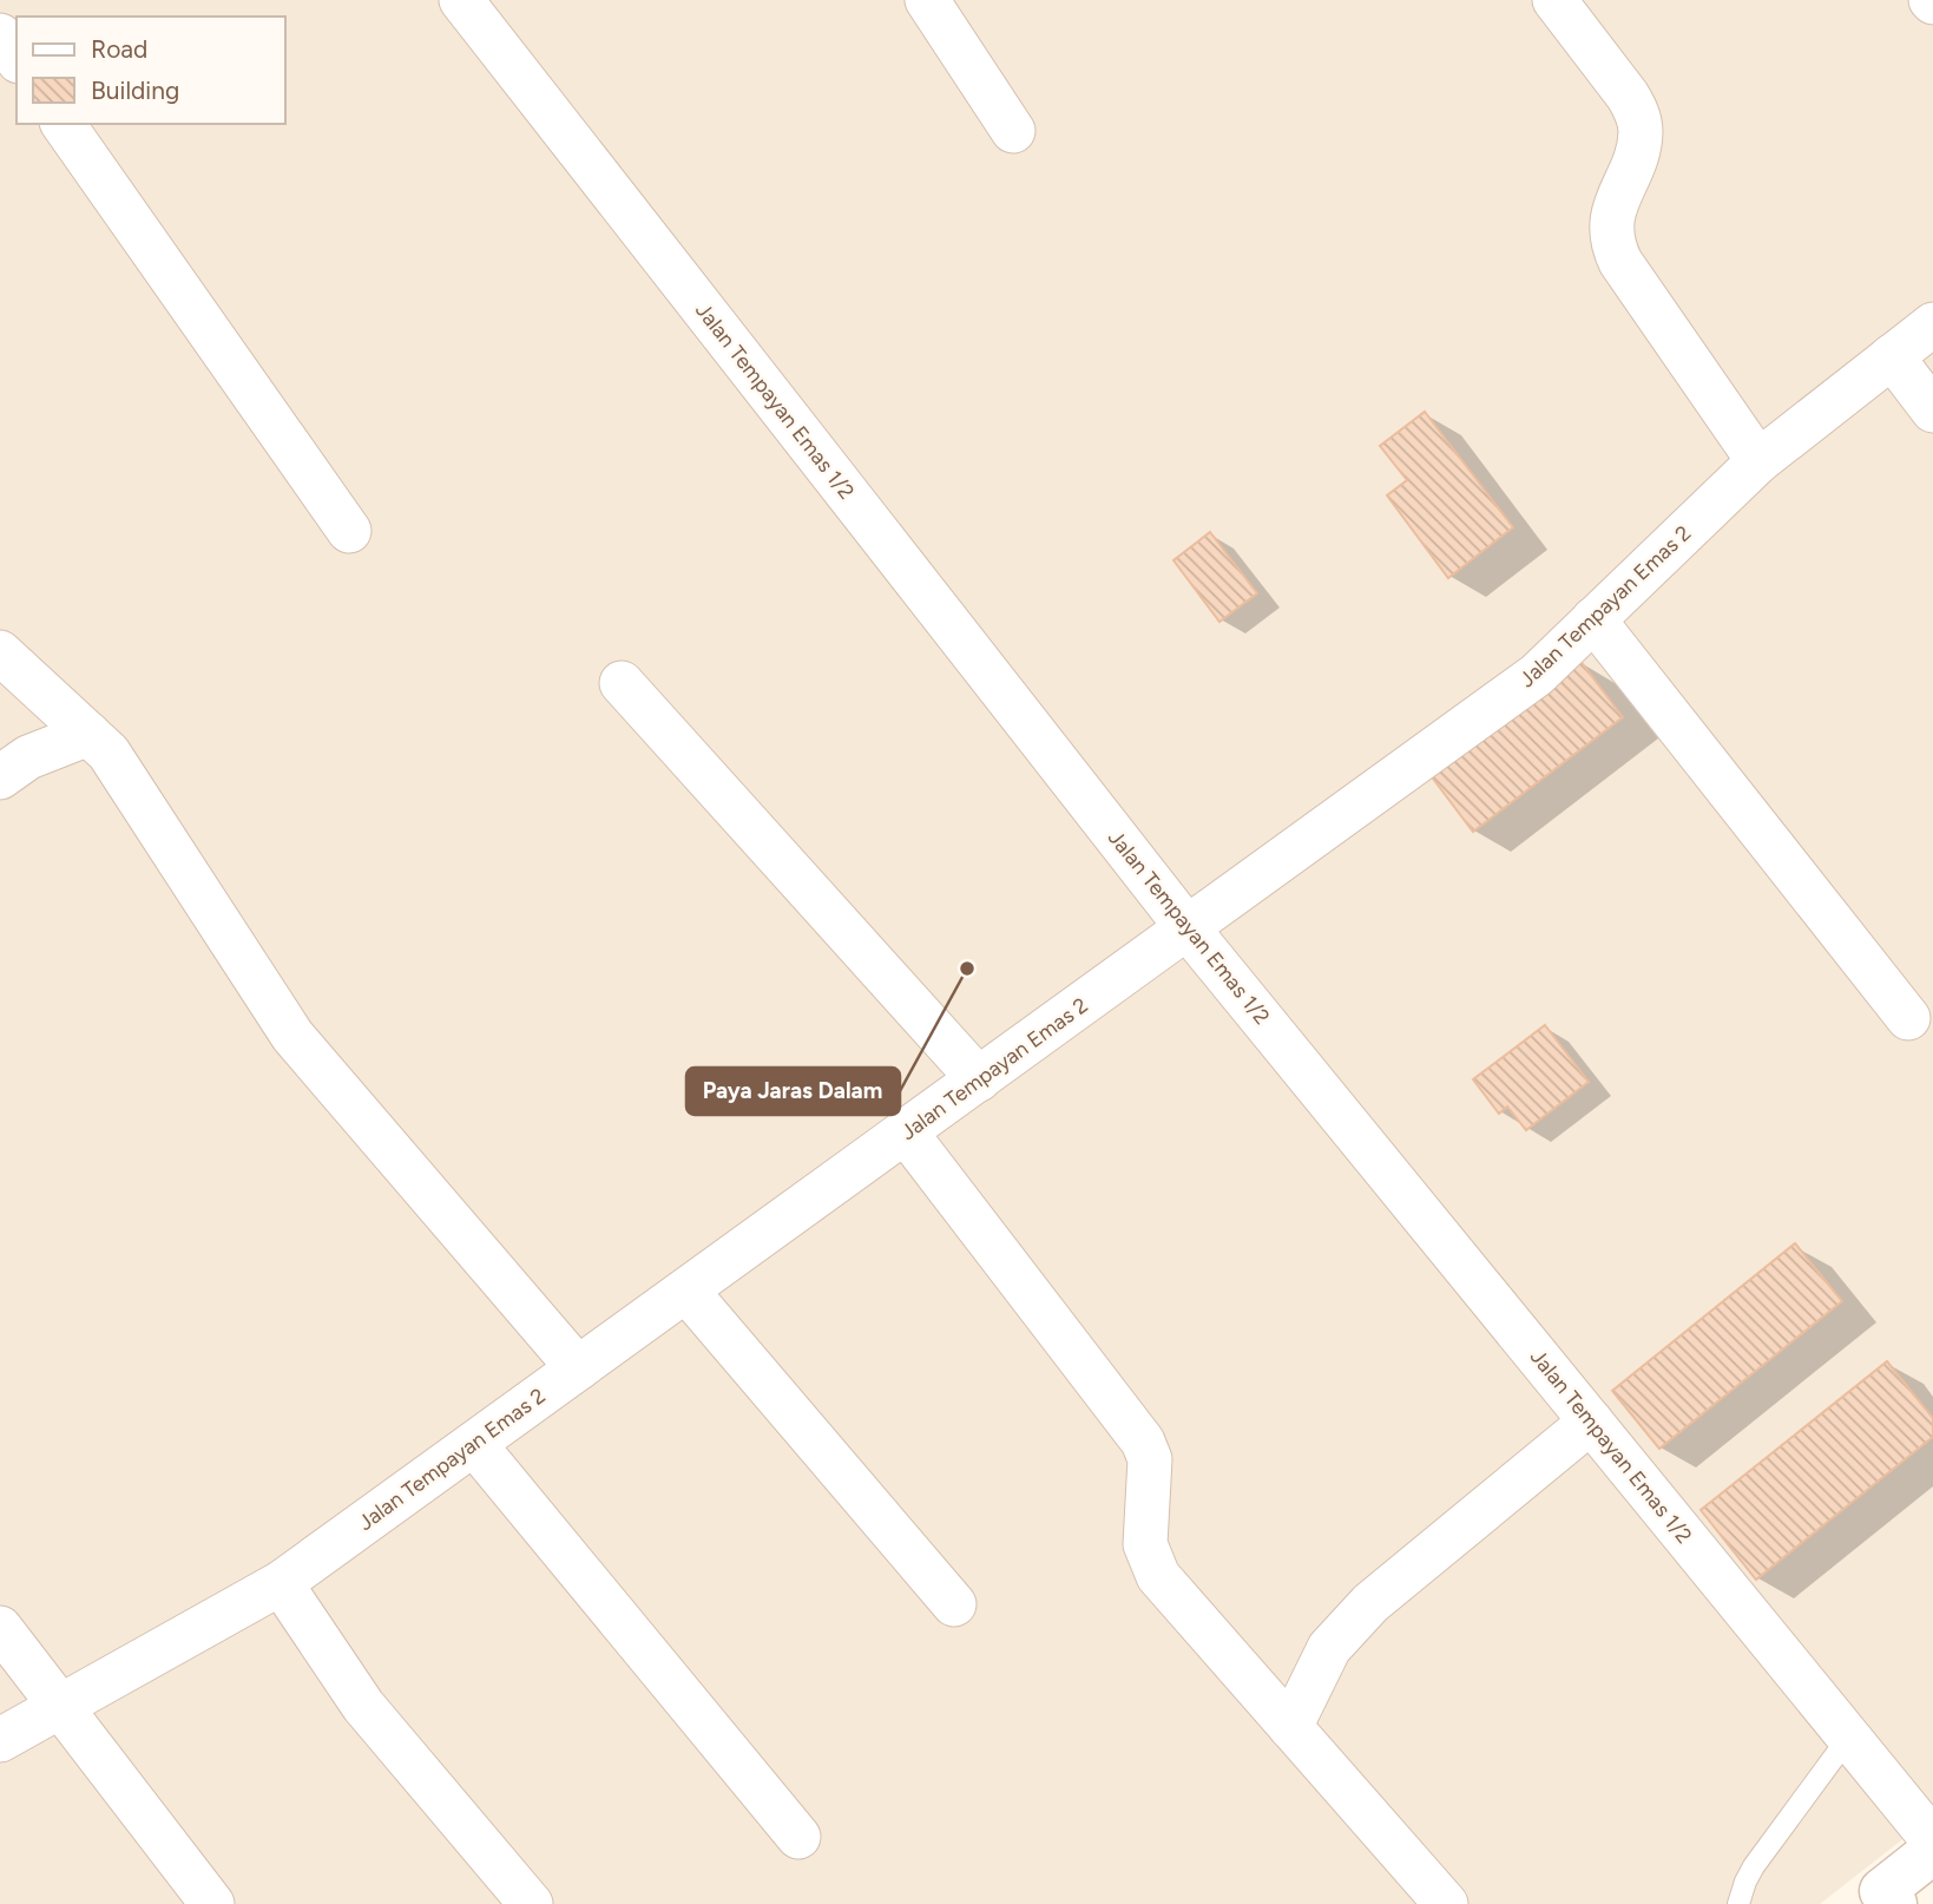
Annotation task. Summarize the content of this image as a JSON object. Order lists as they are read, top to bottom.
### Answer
{
  "streets": {
    "street": ["Jalan Tempayan Emas 1/2", "Jalan Tempayan Emas 2"]
  },
  "crossings": [
    ["Jalan Tempayan Emas 1/2", "Jalan Tempayan Emas 2"]
  ],
  "places": ["Paya Jaras Dalam"],
  "legend": ["Road", "Building"]
}
